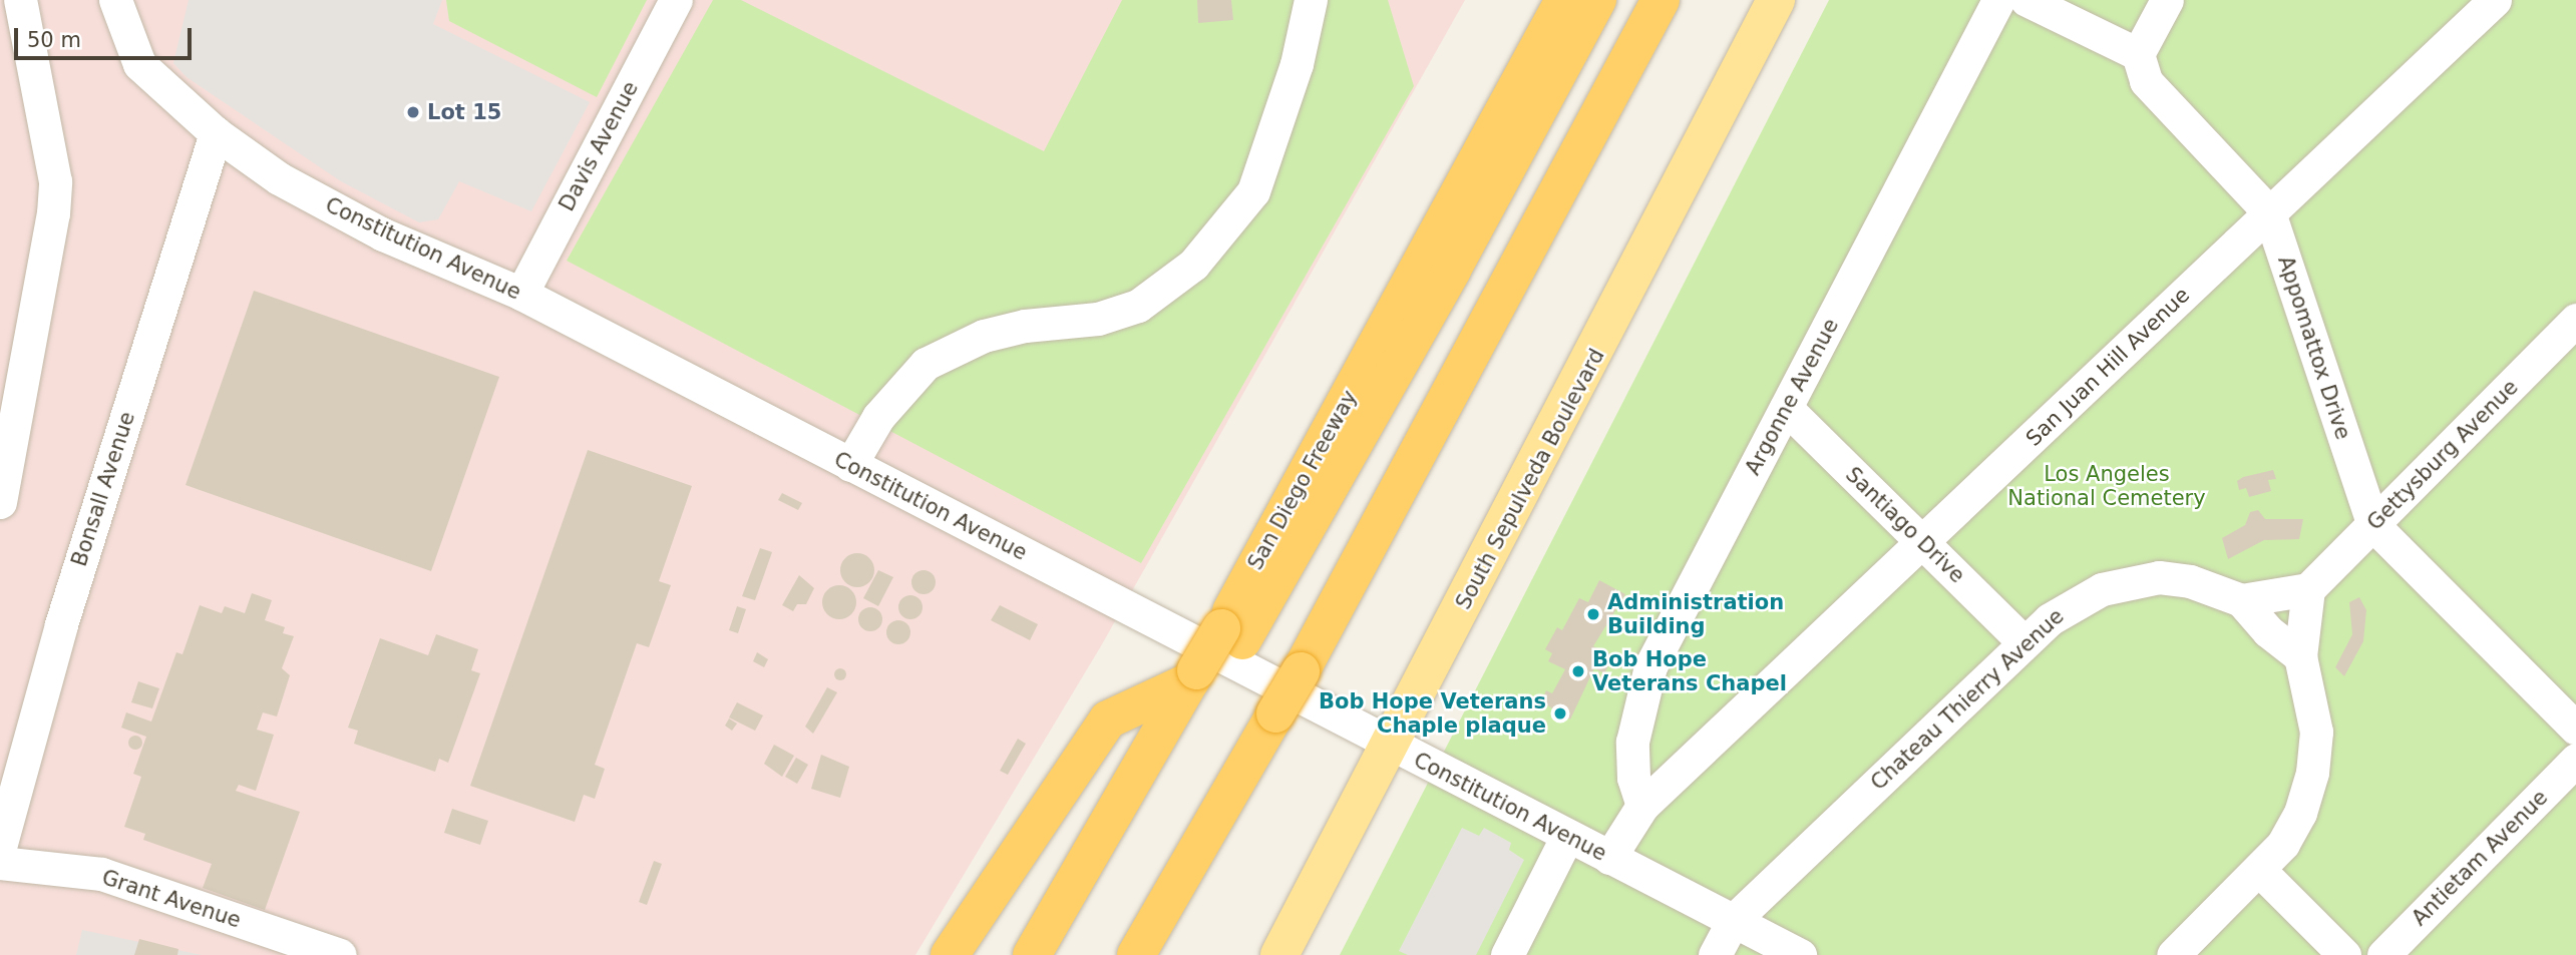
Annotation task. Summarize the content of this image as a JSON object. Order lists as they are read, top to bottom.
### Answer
{
  "streets": {
    "highway": ["San Diego Freeway"],
    "main road": ["South Sepulveda Boulevard"],
    "street": [
      "Davis Avenue",
      "Constitution Avenue",
      "Appomattox Drive",
      "San Juan Hill Avenue",
      "Argonne Avenue",
      "Gettysburg Avenue",
      "Bonsall Avenue",
      "Santiago Drive",
      "Chateau Thierry Avenue",
      "Antietam Avenue",
      "Grant Avenue"
    ]
  },
  "crossings": [
    ["Davis Avenue", "Constitution Avenue"],
    ["Constitution Avenue", "San Juan Hill Avenue"],
    ["Constitution Avenue", "South Sepulveda Boulevard"],
    ["Constitution Avenue", "Bonsall Avenue"],
    ["Constitution Avenue", "Chateau Thierry Avenue"],
    ["Appomattox Drive", "San Juan Hill Avenue"],
    ["Appomattox Drive", "Gettysburg Avenue"],
    ["San Juan Hill Avenue", "Argonne Avenue"],
    ["San Juan Hill Avenue", "Santiago Drive"],
    ["Argonne Avenue", "Santiago Drive"],
    ["Santiago Drive", "Chateau Thierry Avenue"]
  ],
  "parks": ["Los Angeles National Cemetery"],
  "places": [
    "Lot 15",
    "Administration Building",
    "Bob Hope Veterans Chapel",
    "Bob Hope Veterans Chaple plaque"
  ],
  "scale_bar": "50 m"
}
